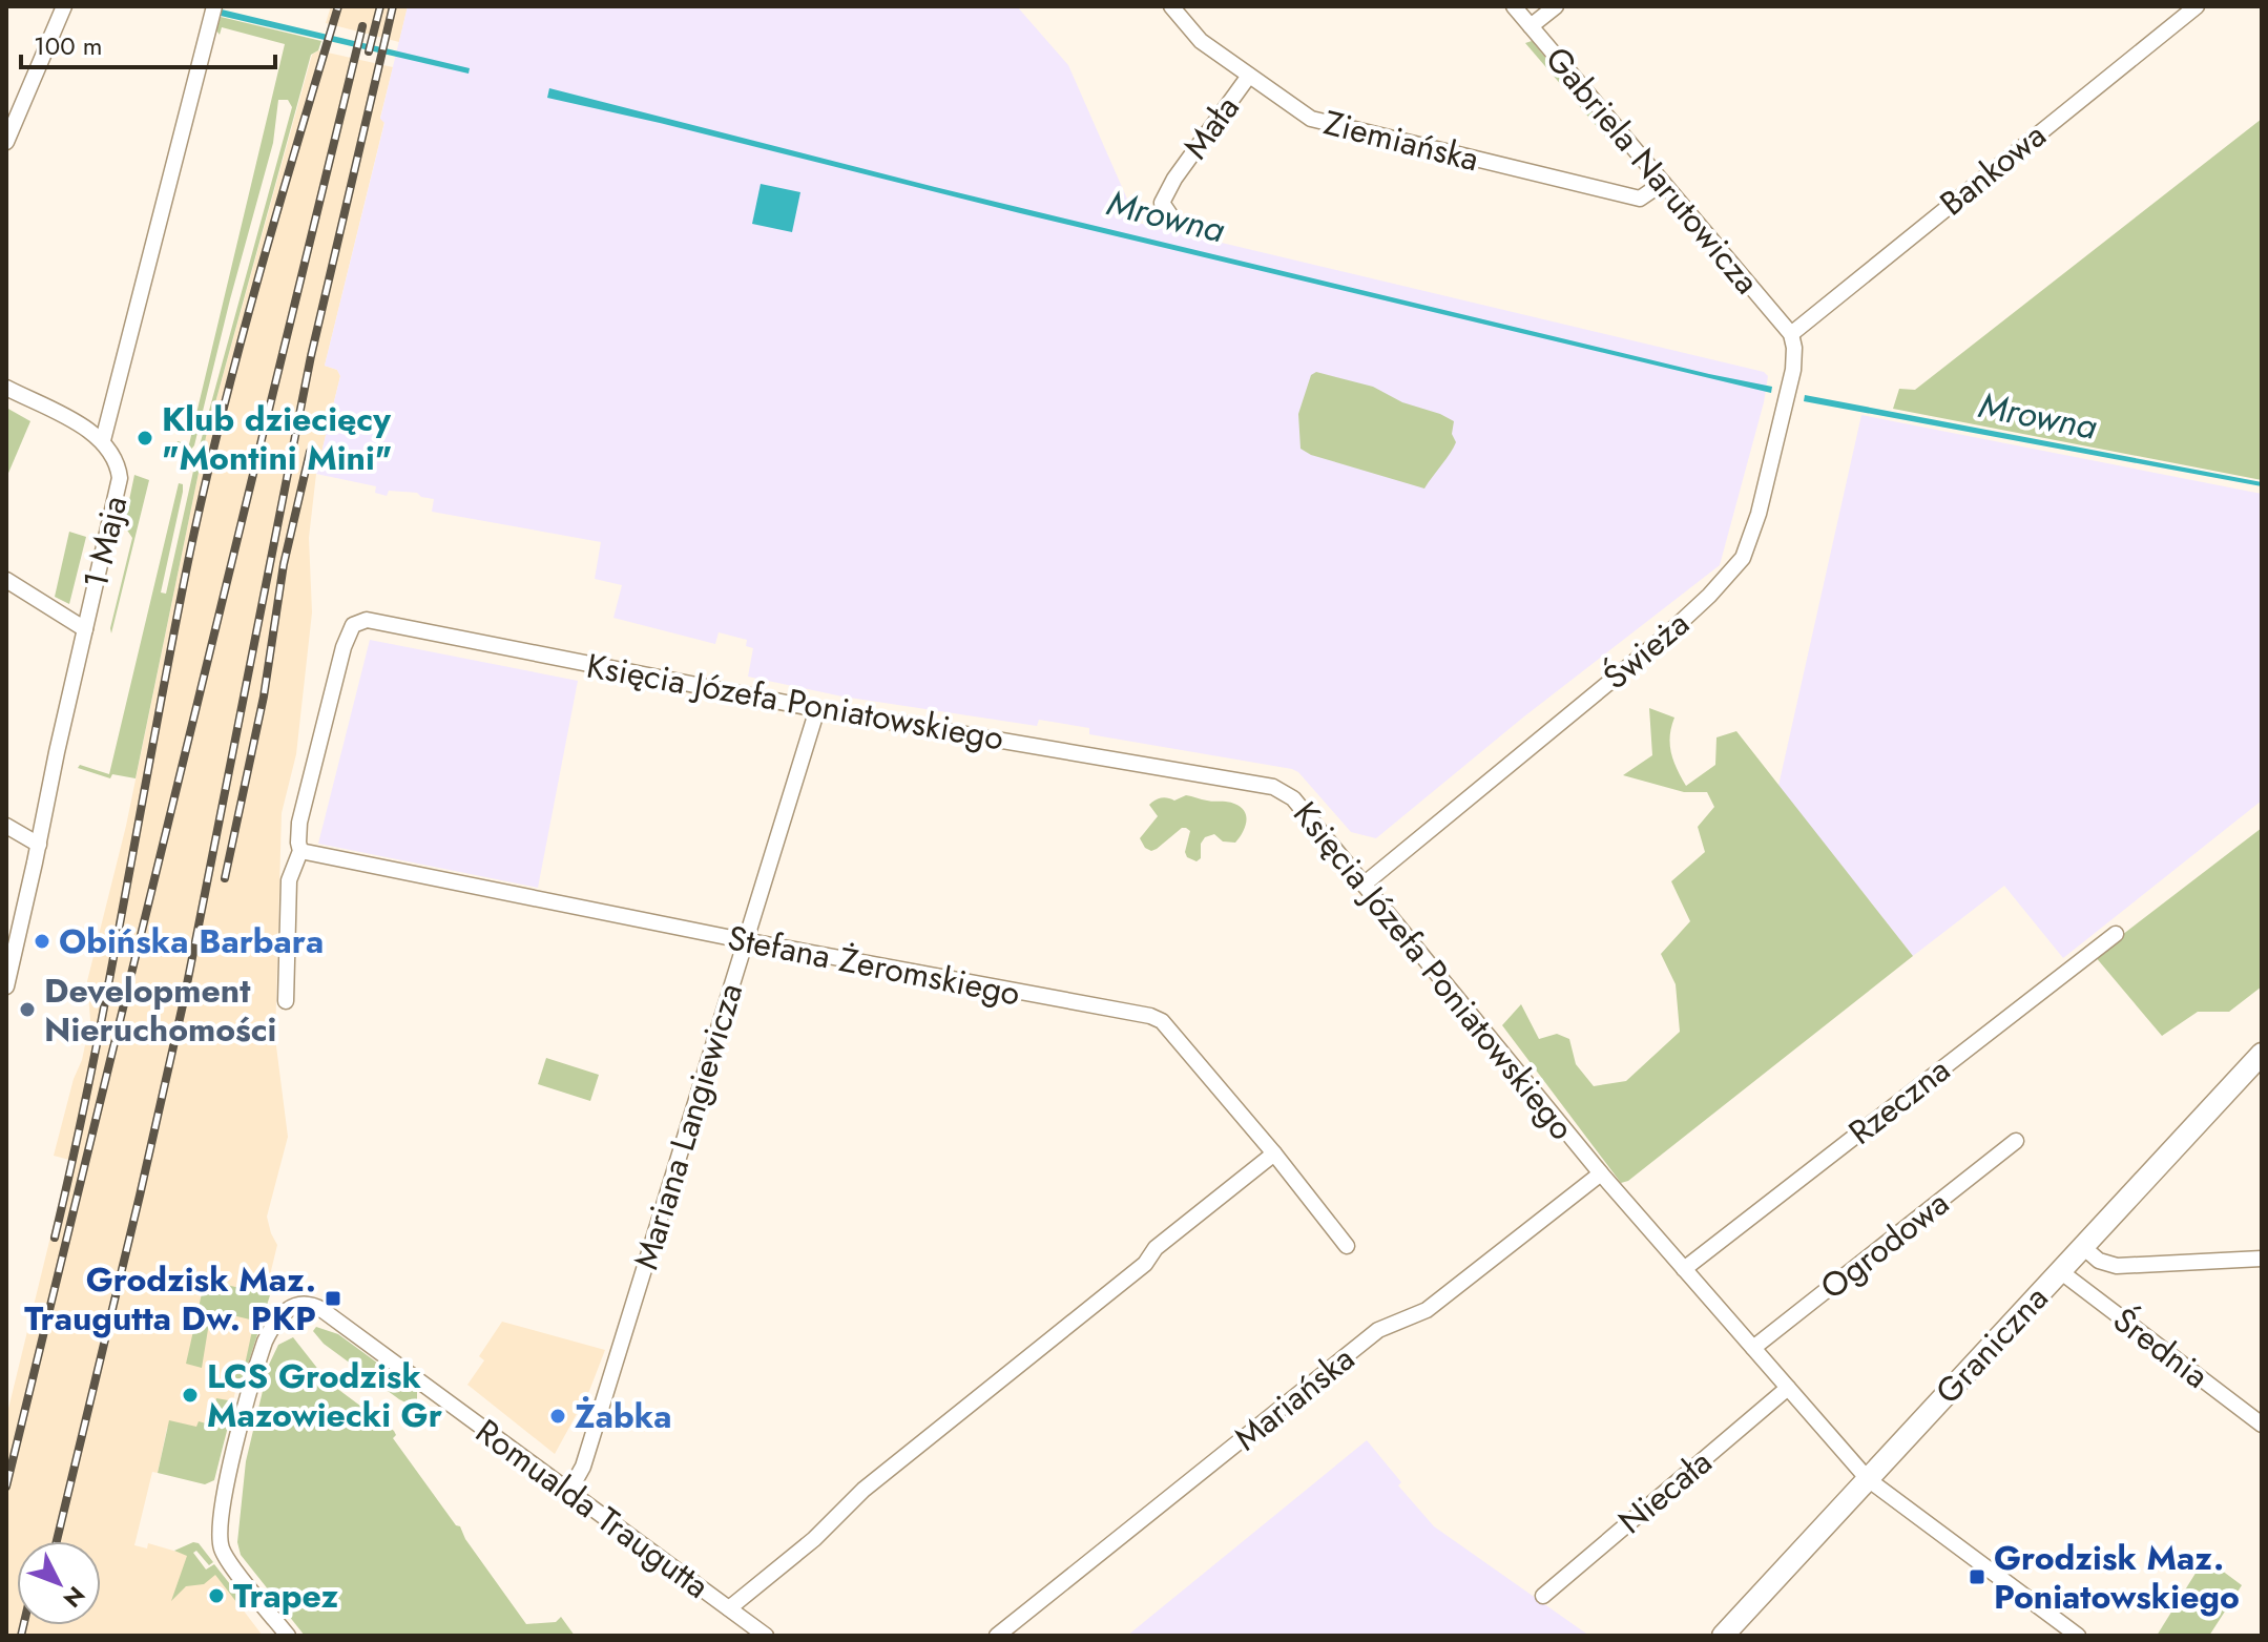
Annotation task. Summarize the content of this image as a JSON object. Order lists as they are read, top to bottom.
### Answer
{
  "streets": {
    "street": [
      "Mała",
      "Ziemiańska",
      "Bankowa",
      "Gabriela Narutowicza",
      "1 Maja",
      "Świeża",
      "Księcia Józefa Poniatowskiego",
      "Stefana Żeromskiego",
      "Rzeczna",
      "Mariana Langiewicza",
      "Ogrodowa",
      "Graniczna",
      "Średnia",
      "Mariańska",
      "Niecała",
      "Romualda Traugutta"
    ]
  },
  "crossings": [
    ["Mała", "Ziemiańska"],
    ["Ziemiańska", "Gabriela Narutowicza"],
    ["Bankowa", "Gabriela Narutowicza"],
    ["Bankowa", "Świeża"],
    ["Gabriela Narutowicza", "Świeża"],
    ["Świeża", "Księcia Józefa Poniatowskiego"],
    ["Księcia Józefa Poniatowskiego", "Stefana Żeromskiego"],
    ["Księcia Józefa Poniatowskiego", "Rzeczna"],
    ["Księcia Józefa Poniatowskiego", "Mariana Langiewicza"],
    ["Księcia Józefa Poniatowskiego", "Ogrodowa"],
    ["Księcia Józefa Poniatowskiego", "Graniczna"],
    ["Księcia Józefa Poniatowskiego", "Mariańska"],
    ["Księcia Józefa Poniatowskiego", "Niecała"],
    ["Stefana Żeromskiego", "Mariana Langiewicza"],
    ["Mariana Langiewicza", "Romualda Traugutta"],
    ["Graniczna", "Średnia"]
  ],
  "water": ["Mrowna"],
  "places": {
    "other": [
      "Klub dziecięcy \"Montini Mini\"",
      "Obińska Barbara",
      "Development Nieruchomości",
      "LCS Grodzisk Mazowiecki Gr",
      "Żabka",
      "Trapez"
    ],
    "transit": ["Grodzisk Maz. Traugutta Dw. PKP", "Grodzisk Maz. Poniatowskiego"]
  },
  "scale_bar": "100 m",
  "north": "bottom right"
}
